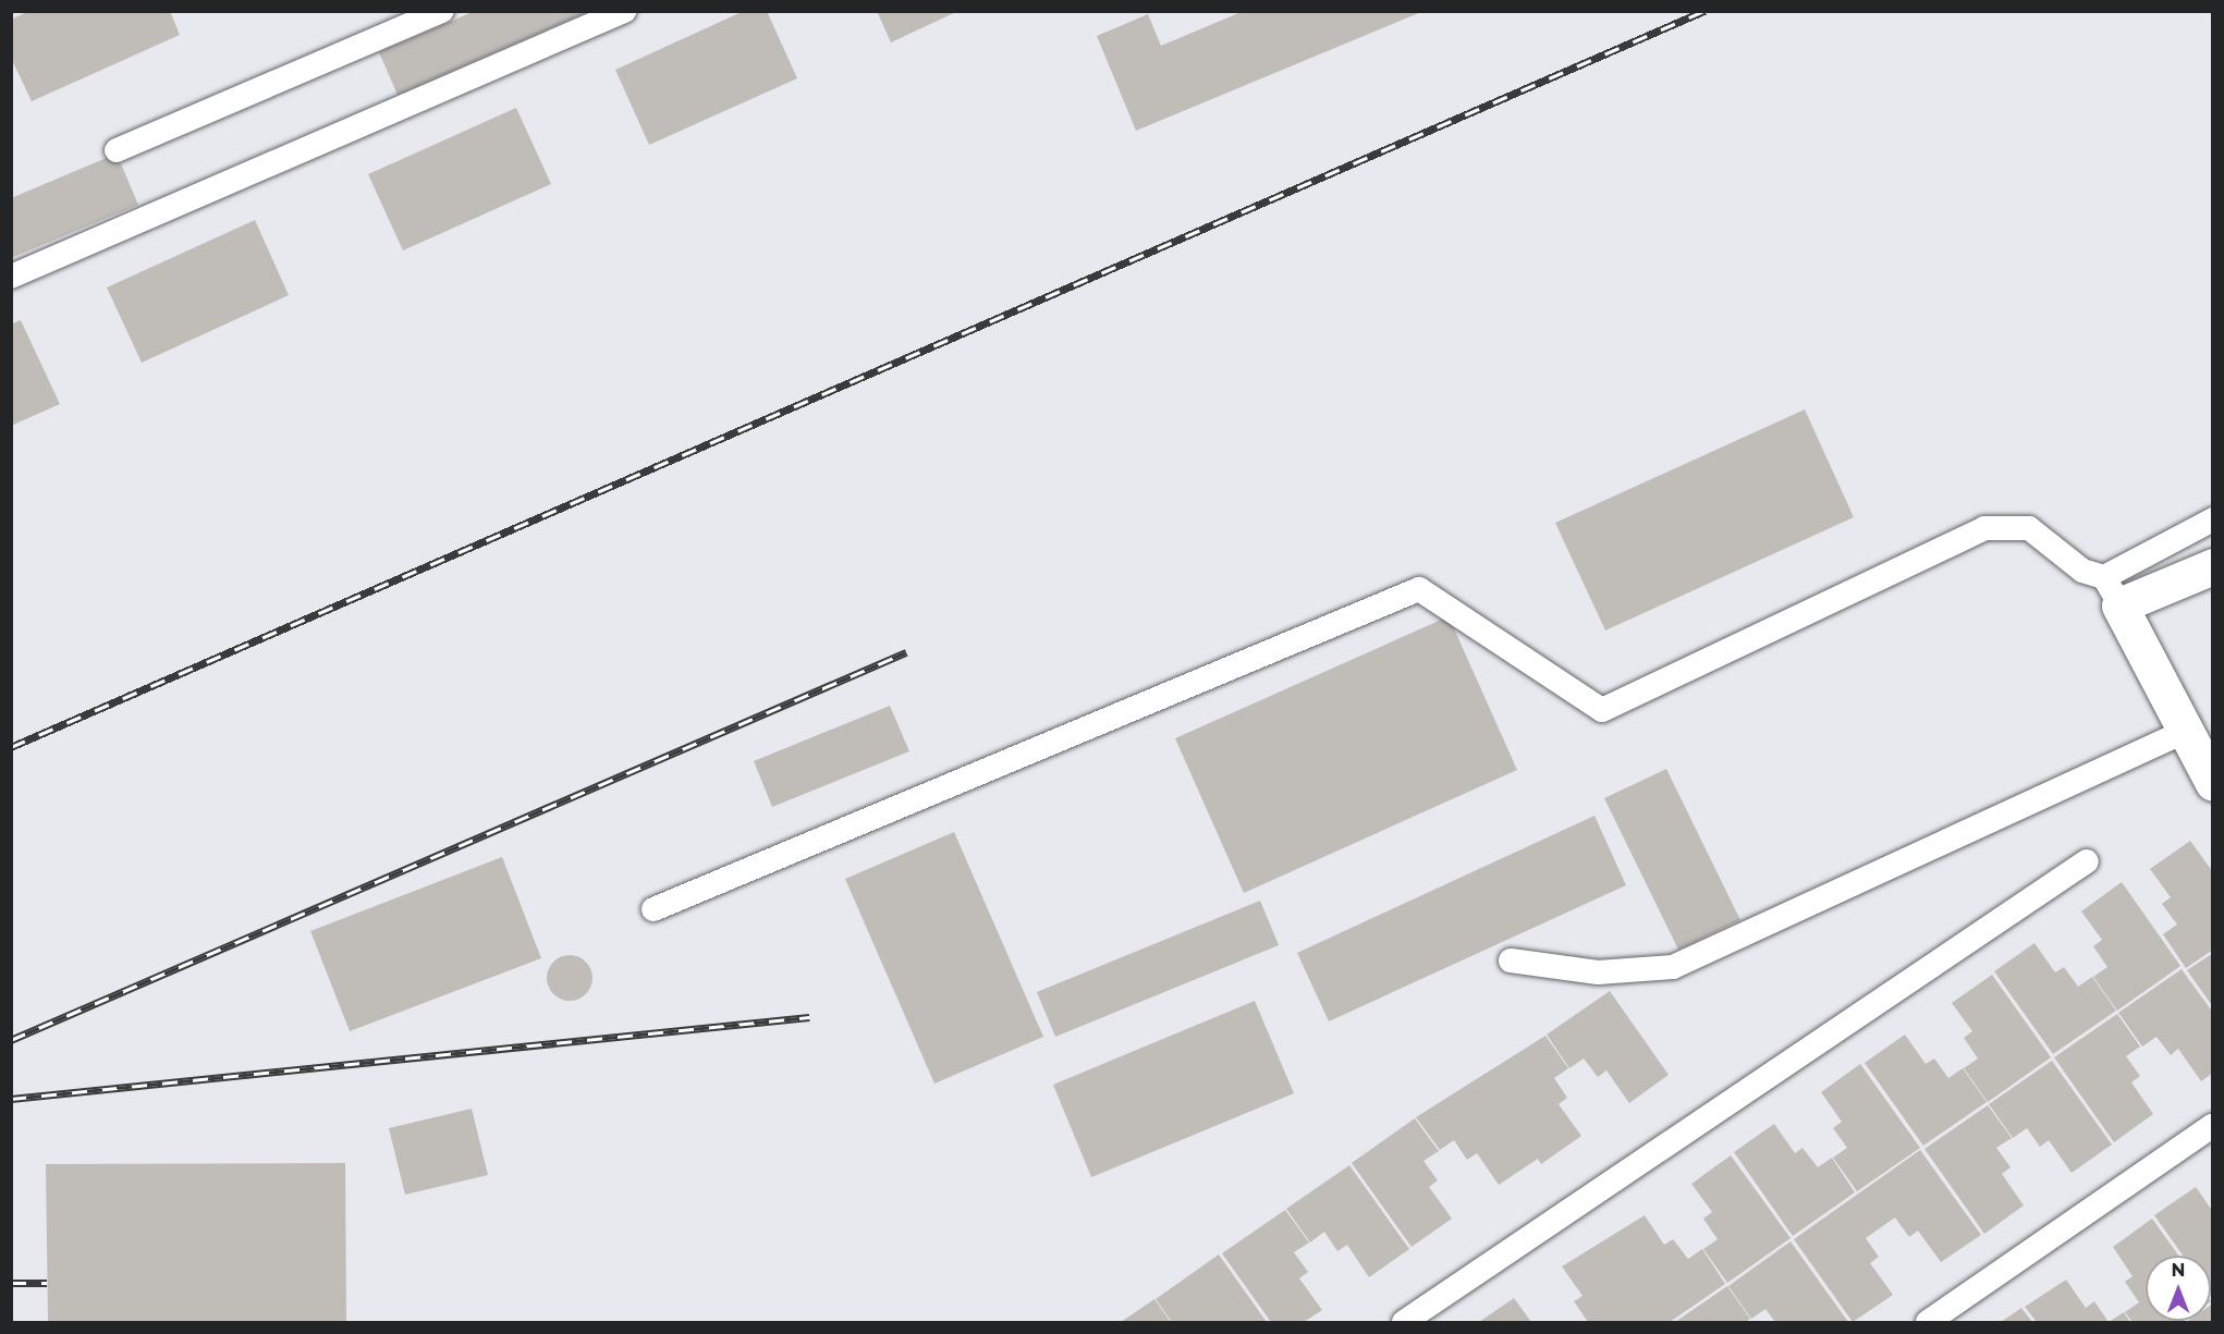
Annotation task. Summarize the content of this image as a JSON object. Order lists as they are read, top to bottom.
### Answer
{
  "north": "top"
}
